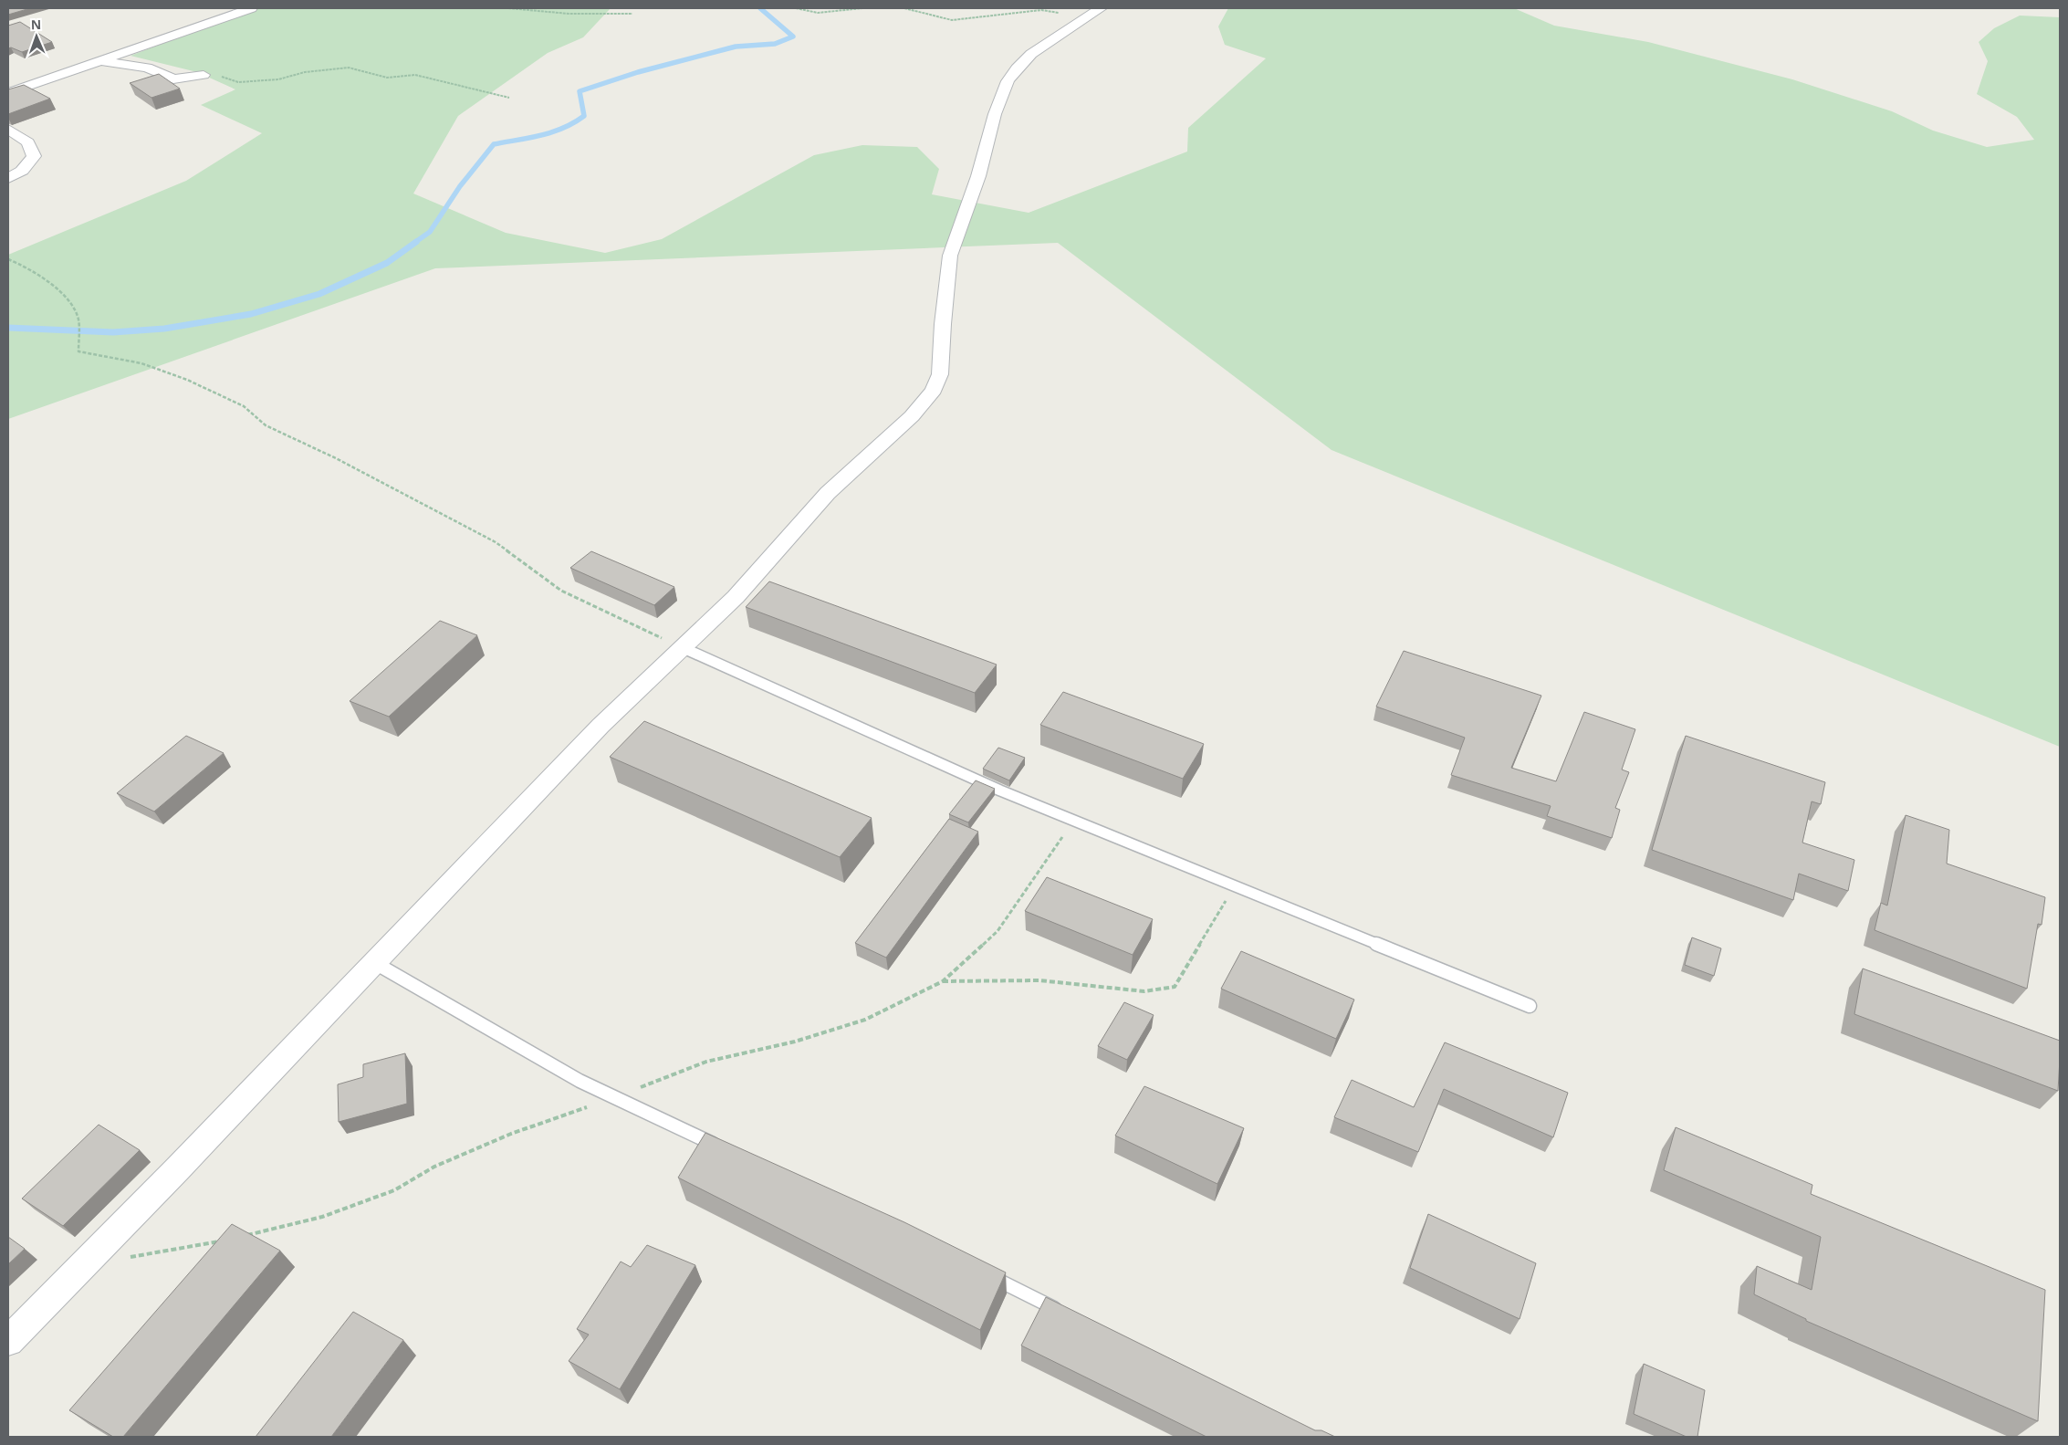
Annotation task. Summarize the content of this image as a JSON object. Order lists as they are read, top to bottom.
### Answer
{
  "north": "top"
}
